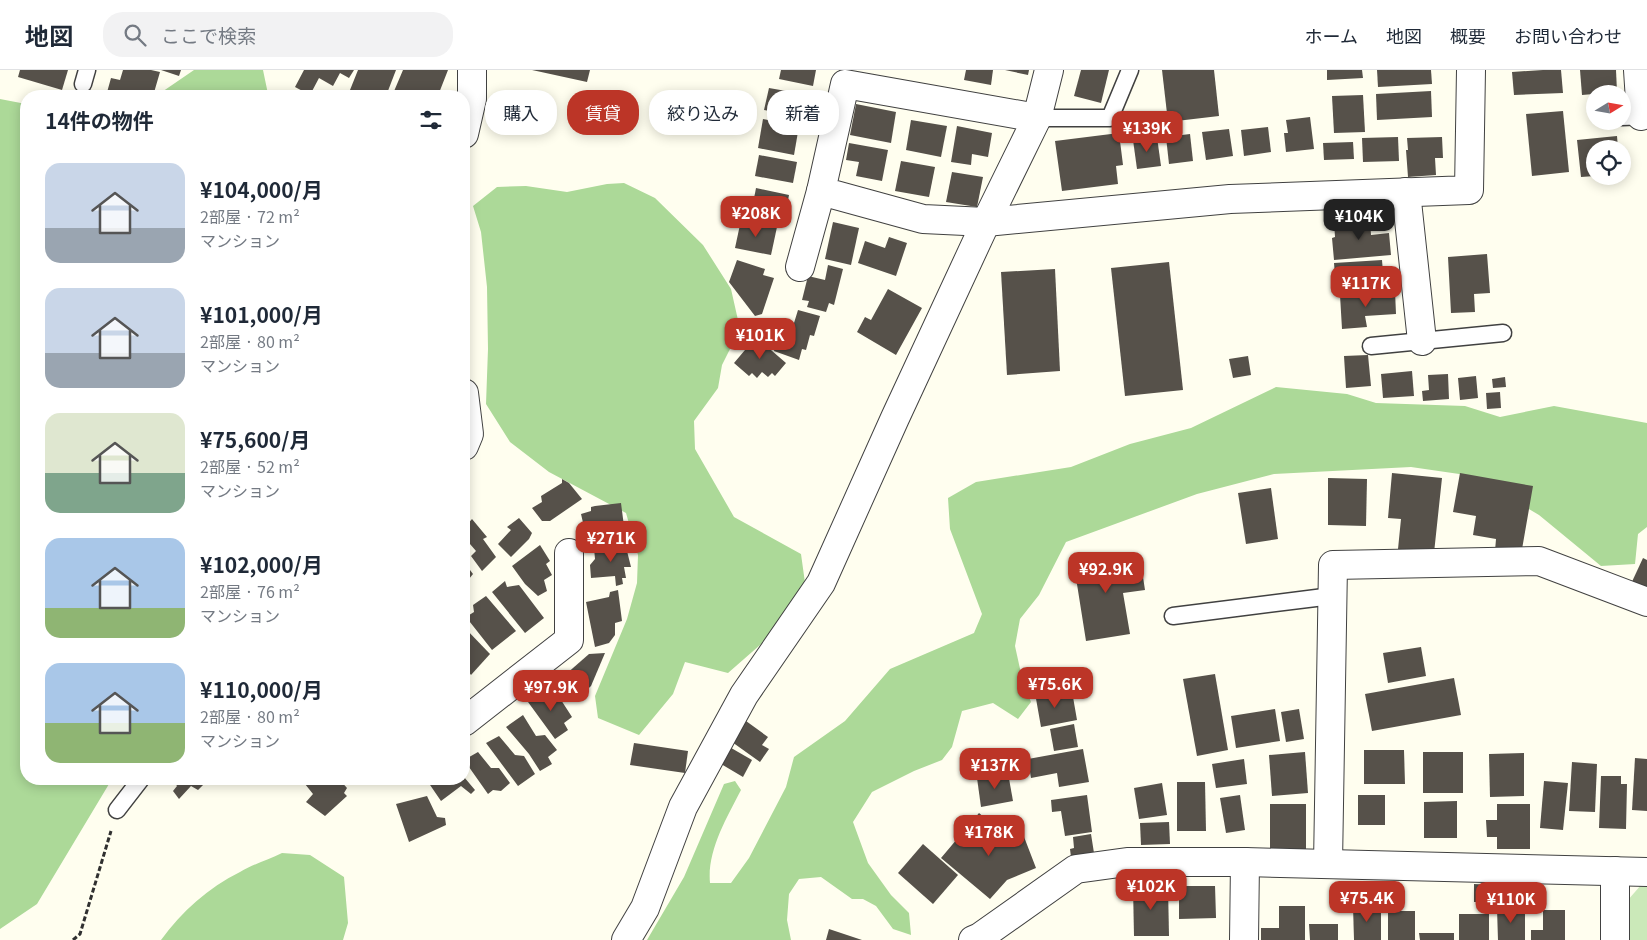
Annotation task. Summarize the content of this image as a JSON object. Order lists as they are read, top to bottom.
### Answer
{
  "north": "right",
  "page": {
    "header": "地図",
    "search": "ここで検索",
    "nav": [
      "ホーム",
      "地図",
      "概要",
      "お問い合わせ"
    ],
    "chip": [
      "購入",
      "賃貸",
      "絞り込み",
      "新着"
    ],
    "heading": "14件の物件",
    "price": [
      "¥139K",
      "¥208K",
      "¥104K",
      "¥117K",
      "¥101K",
      "¥271K",
      "¥92.9K",
      "¥75.6K",
      "¥97.9K",
      "¥137K",
      "¥178K",
      "¥102K",
      "¥75.4K",
      "¥110K"
    ],
    "list": [
      {
        "name": "¥104,000/月",
        "note": "2部屋 · 72 m² · マンション"
      },
      {
        "name": "¥101,000/月",
        "note": "2部屋 · 80 m² · マンション"
      },
      {
        "name": "¥75,600/月",
        "note": "2部屋 · 52 m² · マンション"
      },
      {
        "name": "¥102,000/月",
        "note": "2部屋 · 76 m² · マンション"
      },
      {
        "name": "¥110,000/月",
        "note": "2部屋 · 80 m² · マンション"
      }
    ]
  }
}
